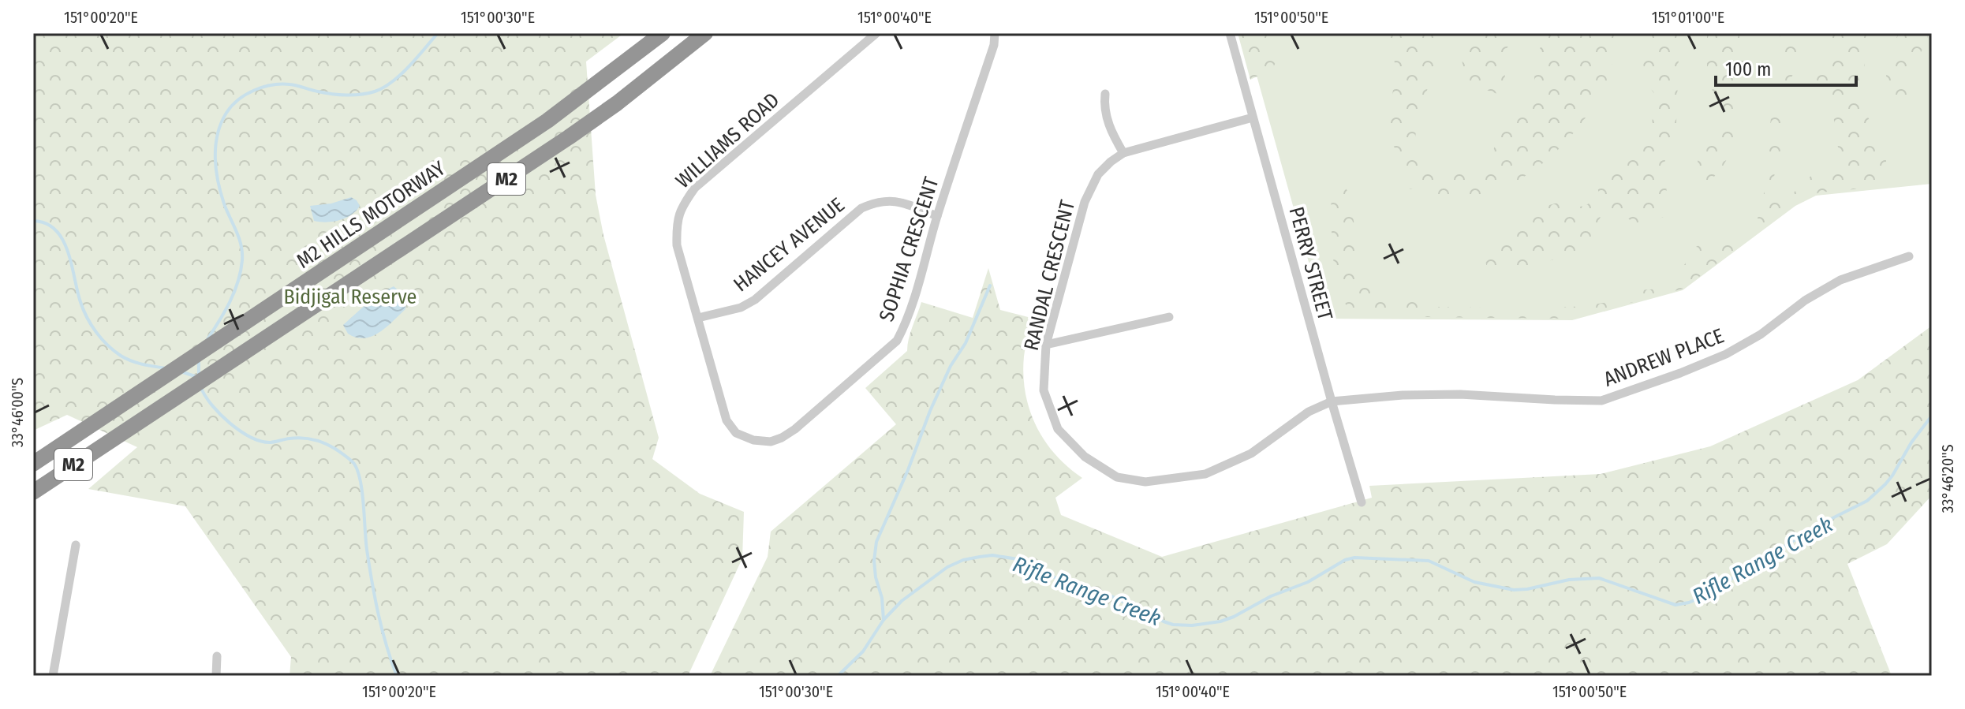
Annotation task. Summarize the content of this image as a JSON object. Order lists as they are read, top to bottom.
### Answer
{
  "streets": {
    "highway": ["M2", "M2 HILLS MOTORWAY"],
    "street": [
      "WILLIAMS ROAD",
      "HANCEY AVENUE",
      "SOPHIA CRESCENT",
      "PERRY STREET",
      "RANDAL CRESCENT",
      "ANDREW PLACE"
    ]
  },
  "crossings": [
    ["WILLIAMS ROAD", "HANCEY AVENUE"],
    ["WILLIAMS ROAD", "SOPHIA CRESCENT"],
    ["HANCEY AVENUE", "SOPHIA CRESCENT"],
    ["PERRY STREET", "RANDAL CRESCENT"],
    ["PERRY STREET", "ANDREW PLACE"],
    ["RANDAL CRESCENT", "ANDREW PLACE"]
  ],
  "water": ["Rifle Range Creek"],
  "parks": ["Bidjigal Reserve"],
  "scale_bar": "100 m",
  "coordinates": [
    "151°00'20\"E",
    "151°00'30\"E",
    "151°00'40\"E",
    "151°00'50\"E",
    "151°01'00\"E",
    "33°46'00\"S",
    "33°46'20\"S"
  ]
}
